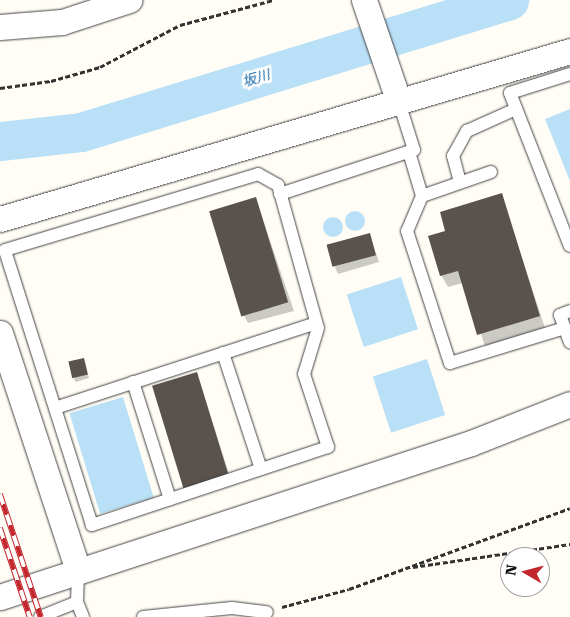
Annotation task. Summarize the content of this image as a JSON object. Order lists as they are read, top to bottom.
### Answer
{
  "water": ["坂川"],
  "north": "left"
}
